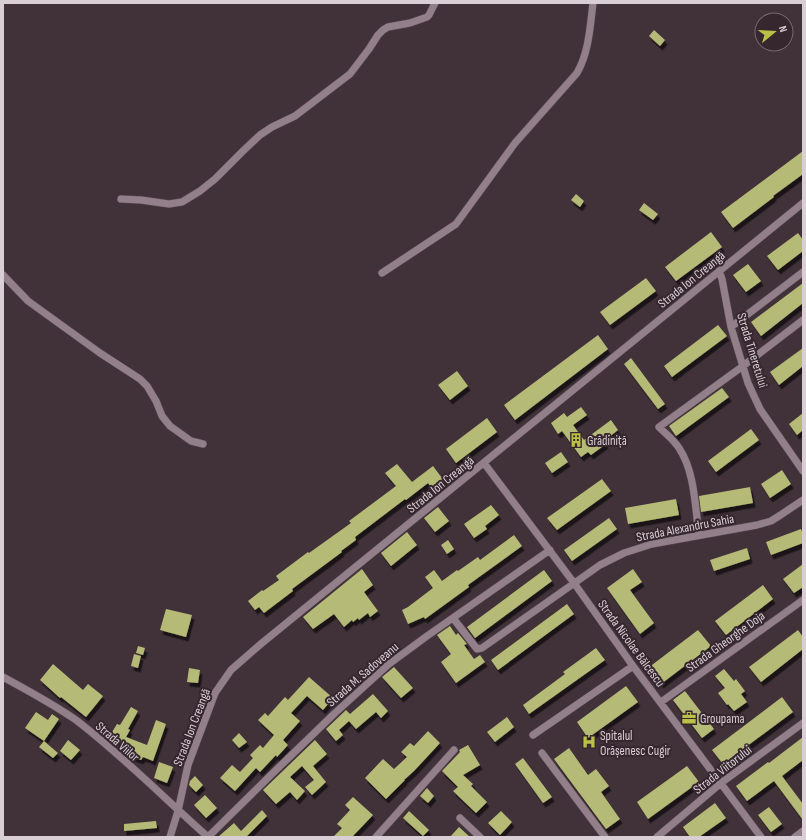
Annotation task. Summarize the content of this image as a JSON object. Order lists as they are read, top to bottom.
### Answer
{
  "streets": {
    "street": [
      "Strada Ion Creangă",
      "Strada Tineretului",
      "Strada Alexandru Sahia",
      "Strada Gheorghe Doja",
      "Strada Nicolae Bălcescu",
      "Strada M. Sadoveanu",
      "Strada Viilor",
      "Strada Viitorului"
    ]
  },
  "crossings": [
    ["Strada Ion Creangă", "Strada Tineretului"],
    ["Strada Ion Creangă", "Strada Nicolae Bălcescu"],
    ["Strada Ion Creangă", "Strada Viilor"],
    ["Strada Alexandru Sahia", "Strada Nicolae Bălcescu"],
    ["Strada Alexandru Sahia", "Strada M. Sadoveanu"],
    ["Strada Gheorghe Doja", "Strada Nicolae Bălcescu"],
    ["Strada Nicolae Bălcescu", "Strada M. Sadoveanu"],
    ["Strada Nicolae Bălcescu", "Strada Viitorului"],
    ["Strada M. Sadoveanu", "Strada Viilor"]
  ],
  "places": {
    "building": ["Grădiniță"],
    "office": ["Groupama"],
    "hospital": ["Spitalul Orășenesc Cugir"]
  },
  "north": "right"
}
